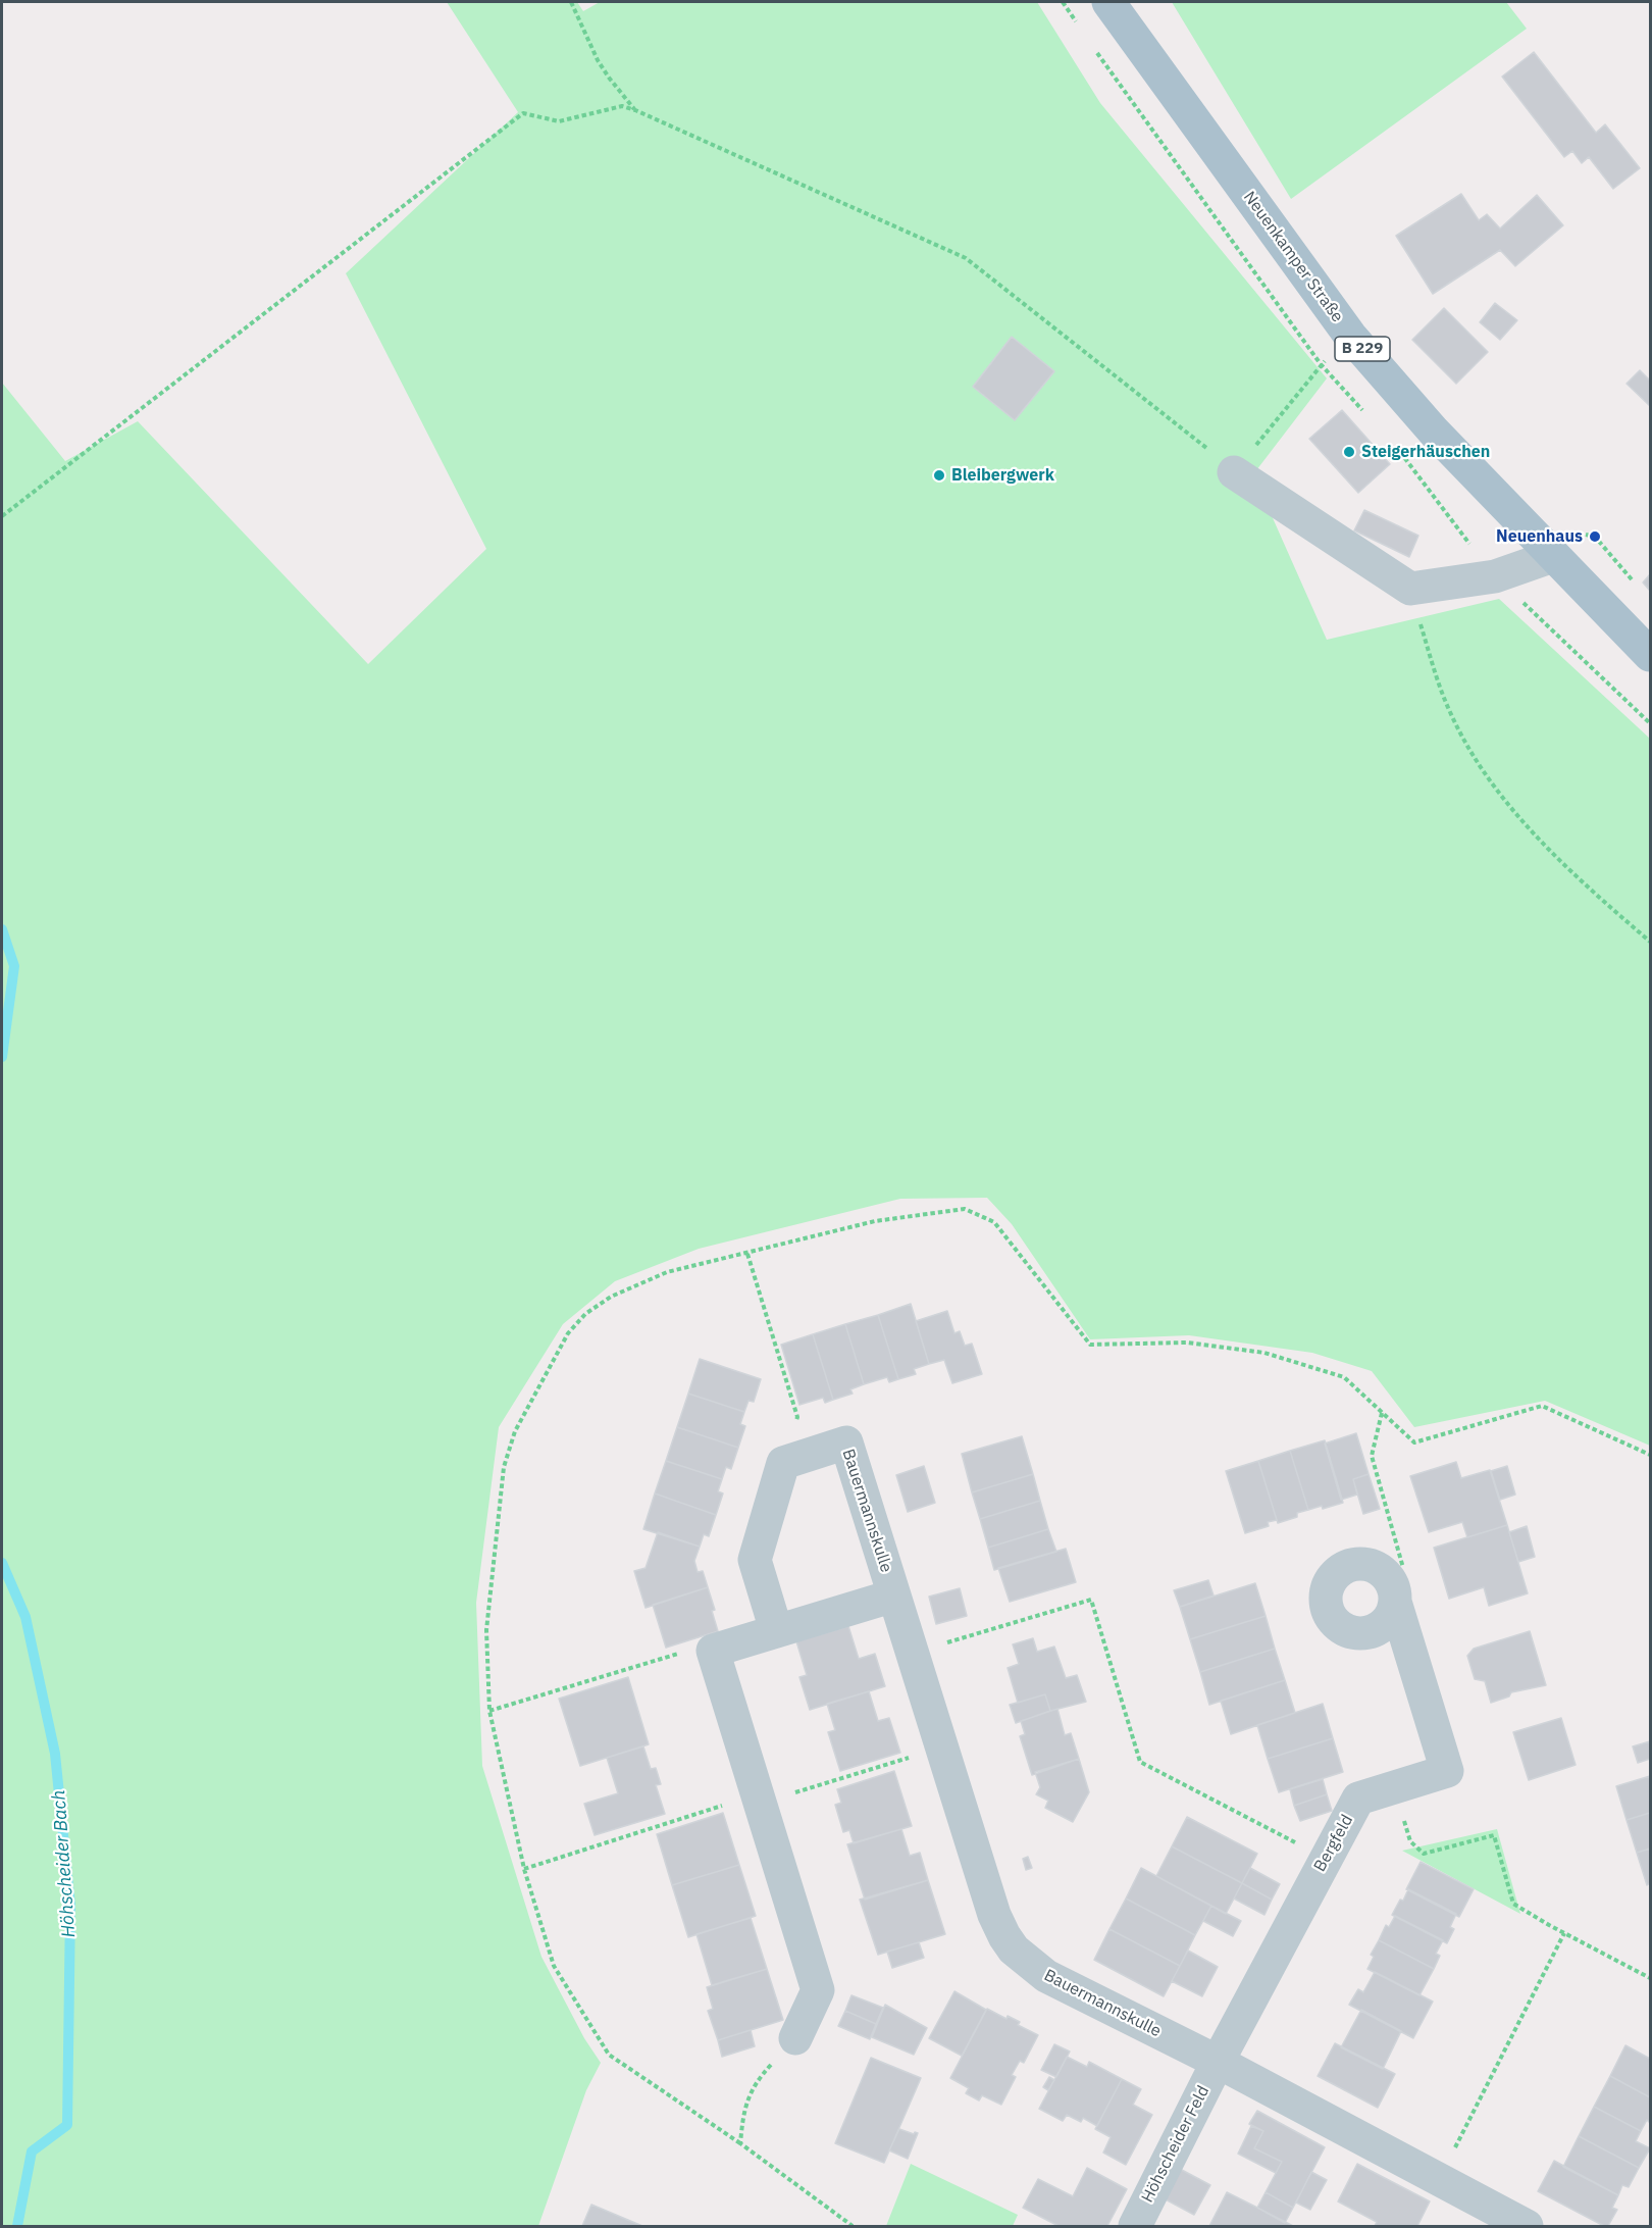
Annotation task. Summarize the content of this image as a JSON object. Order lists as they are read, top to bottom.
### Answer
{
  "streets": {
    "main road": ["Neuenkamper Straße", "B 229"],
    "street": ["Bauermannskulle", "Bergfeld", "Höhscheider Feld"]
  },
  "crossings": [
    ["Bauermannskulle", "Bergfeld"],
    ["Bauermannskulle", "Höhscheider Feld"],
    ["Bergfeld", "Höhscheider Feld"]
  ],
  "water": ["Höhscheider Bach"],
  "places": ["Steigerhäuschen", "Bleibergwerk", "Neuenhaus"]
}
